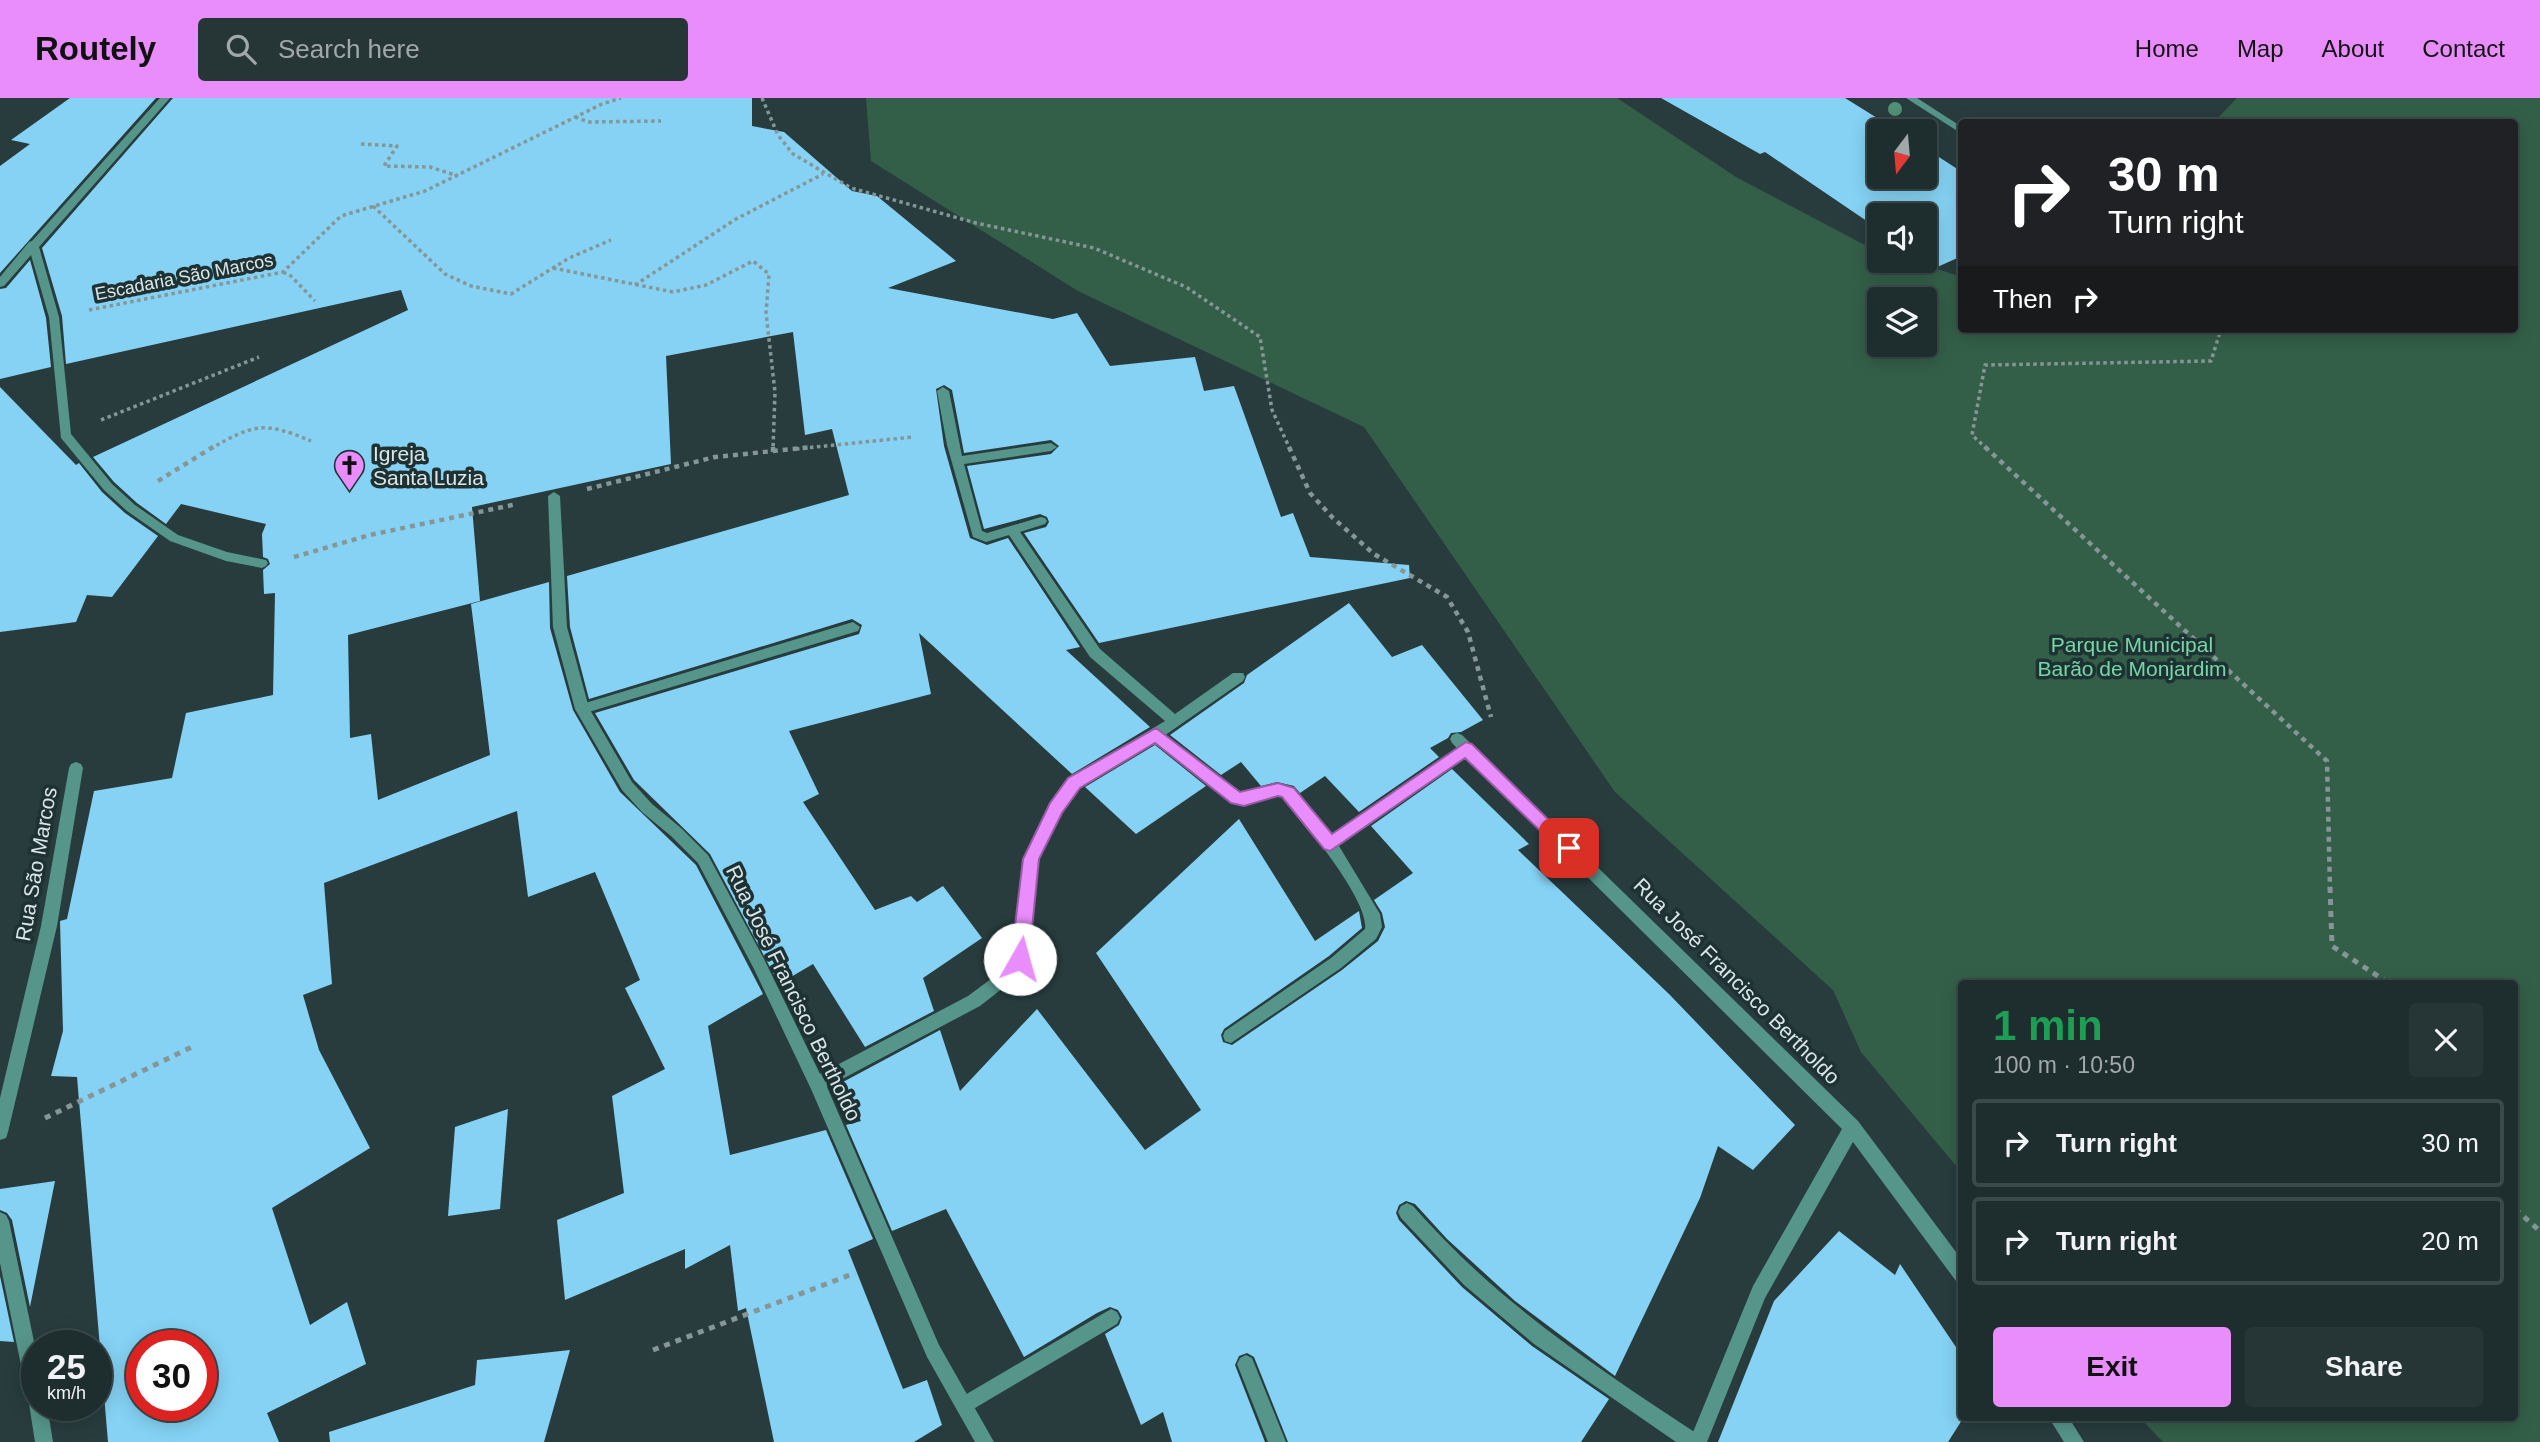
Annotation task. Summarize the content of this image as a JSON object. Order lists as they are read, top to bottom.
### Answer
{
  "streets": {
    "street": ["Rua São Marcos", "Rua José Francisco Bertholdo"],
    "path": ["Escadaria São Marcos"]
  },
  "parks": ["Parque Municipal Barão de Monjardim"],
  "places": {
    "church": ["Igreja Santa Luzia"]
  },
  "north": "bottom",
  "page": {
    "header": "Routely",
    "search": "Search here",
    "nav": [
      "Home",
      "Map",
      "About",
      "Contact"
    ],
    "turn": ["30 m", "Turn right"],
    "then": "Then",
    "heading": ["1 min", "100 m · 10:50"],
    "list": [
      {
        "name": "Turn right",
        "value": "30 m"
      },
      {
        "name": "Turn right",
        "value": "20 m"
      }
    ],
    "buttons": ["Exit", "Share"],
    "speed": "25 km/h",
    "limit": "30"
  }
}
